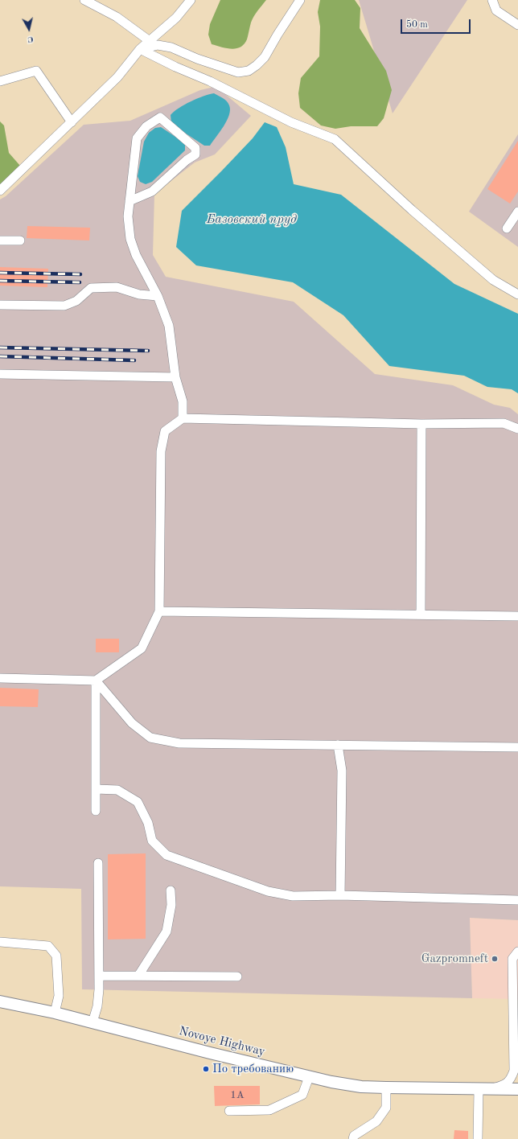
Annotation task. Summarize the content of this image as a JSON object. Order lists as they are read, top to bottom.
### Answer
{
  "streets": {
    "main road": ["Novoye Highway"]
  },
  "water": ["Базовский пруд"],
  "places": ["Gazpromneft", "По требованию"],
  "house_numbers": ["1А"],
  "scale_bar": "50 m",
  "north": "bottom"
}
